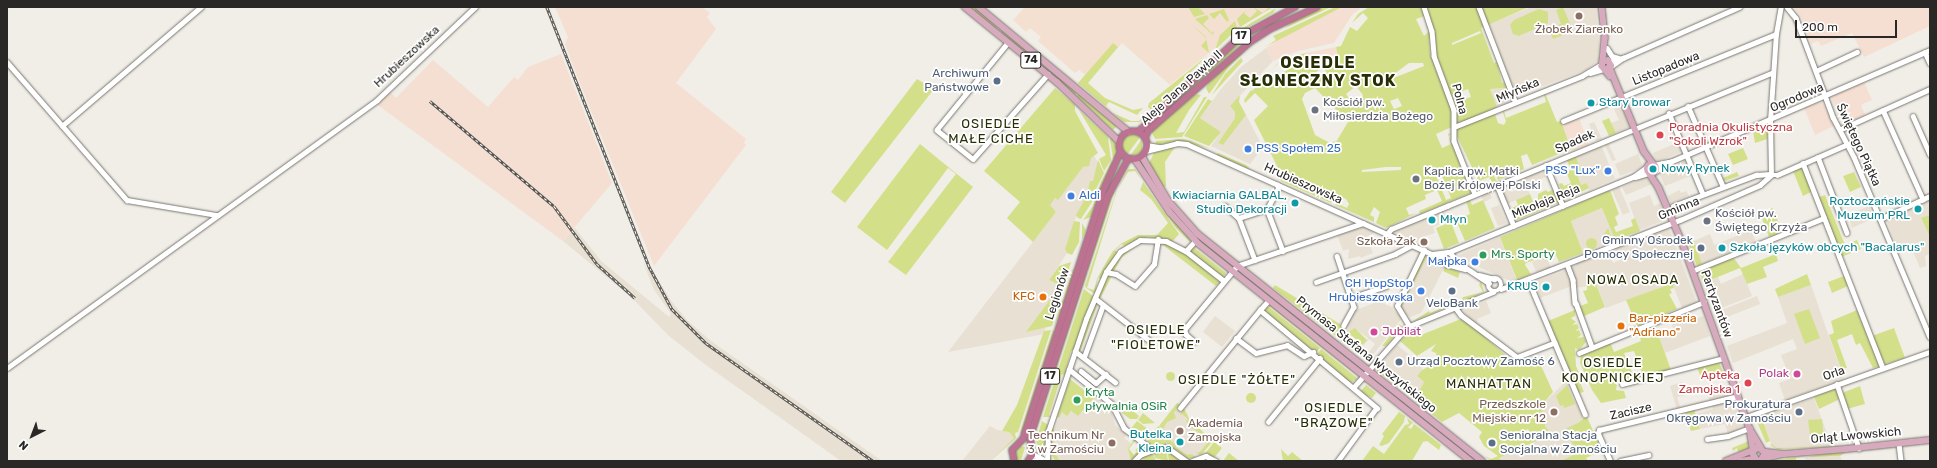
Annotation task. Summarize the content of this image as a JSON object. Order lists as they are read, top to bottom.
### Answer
{
  "streets": {
    "highway": ["17", "Aleje Jana Pawła II", "Legionów"],
    "main road": [
      "74",
      "Partyzantów",
      "Prymasa Stefana Wyszyńskiego",
      "Orląt Lwowskich"
    ],
    "street": [
      "Hrubieszowska",
      "Listopadowa",
      "Młyńska",
      "Ogrodowa",
      "Polna",
      "Spadek",
      "Świętego Piątka",
      "Mikołaja Reja",
      "Gminna",
      "Orla",
      "Zacisze"
    ]
  },
  "crossings": [
    ["17", "Hrubieszowska"],
    ["17", "74"],
    ["17", "Aleje Jana Pawła II"],
    ["17", "Legionów"],
    ["17", "Prymasa Stefana Wyszyńskiego"],
    ["Hrubieszowska", "74"],
    ["Hrubieszowska", "Aleje Jana Pawła II"],
    ["Hrubieszowska", "Spadek"],
    ["Hrubieszowska", "Mikołaja Reja"],
    ["Hrubieszowska", "Legionów"],
    ["Hrubieszowska", "Prymasa Stefana Wyszyńskiego"],
    ["74", "Aleje Jana Pawła II"],
    ["74", "Legionów"],
    ["74", "Prymasa Stefana Wyszyńskiego"],
    ["Aleje Jana Pawła II", "Legionów"],
    ["Aleje Jana Pawła II", "Prymasa Stefana Wyszyńskiego"],
    ["Młyńska", "Polna"],
    ["Ogrodowa", "Świętego Piątka"],
    ["Ogrodowa", "Mikołaja Reja"],
    ["Ogrodowa", "Partyzantów"],
    ["Polna", "Spadek"],
    ["Świętego Piątka", "Gminna"],
    ["Mikołaja Reja", "Partyzantów"],
    ["Gminna", "Partyzantów"],
    ["Legionów", "Prymasa Stefana Wyszyńskiego"],
    ["Partyzantów", "Orla"],
    ["Partyzantów", "Zacisze"],
    ["Partyzantów", "Orląt Lwowskich"]
  ],
  "districts": [
    "OSIEDLE SŁONECZNY STOK",
    "OSIEDLE MAŁE CICHE",
    "NOWA OSADA",
    "OSIEDLE \"FIOLETOWE\"",
    "OSIEDLE KONOPNICKIEJ",
    "OSIEDLE \"ŻÓŁTE\"",
    "MANHATTAN",
    "OSIEDLE \"BRĄZOWE\""
  ],
  "places": [
    "Żłobek Ziarenko",
    "Archiwum Państwowe",
    "Stary browar",
    "Kościół pw. Miłosierdzia Bożego",
    "Poradnia Okulistyczna \"Sokoli Wzrok\"",
    "PSS Społem 25",
    "Nowy Rynek",
    "PSS \"Lux\"",
    "Kaplica pw. Matki Bożej Królowej Polski",
    "Aldi",
    "Kwiaciarnia GALBAL, Studio Dekoracji",
    "Roztoczańskie Muzeum PRL",
    "Młyn",
    "Kościół pw. Świętego Krzyża",
    "Szkoła Żak",
    "Gminny Ośrodek Pomocy Społecznej",
    "Szkoła języków obcych \"Bacalarus\"",
    "Mrs. Sporty",
    "Małpka",
    "KRUS",
    "CH HopStop Hrubieszowska",
    "VeloBank",
    "KFC",
    "Bar-pizzeria \"Adriano\"",
    "Jubilat",
    "Urząd Pocztowy Zamość 6",
    "Polak",
    "Apteka Zamojska 1",
    "Kryta pływalnia OSiR",
    "Przedszkole Miejskie nr 12",
    "Prokuratura Okręgowa w Zamościu",
    "Akademia Zamojska",
    "Butelka Kleina",
    "Technikum Nr 3 w Zamościu",
    "Senioralna Stacja Socjalna w Zamościu"
  ],
  "scale_bar": "200 m",
  "north": "bottom left"
}
